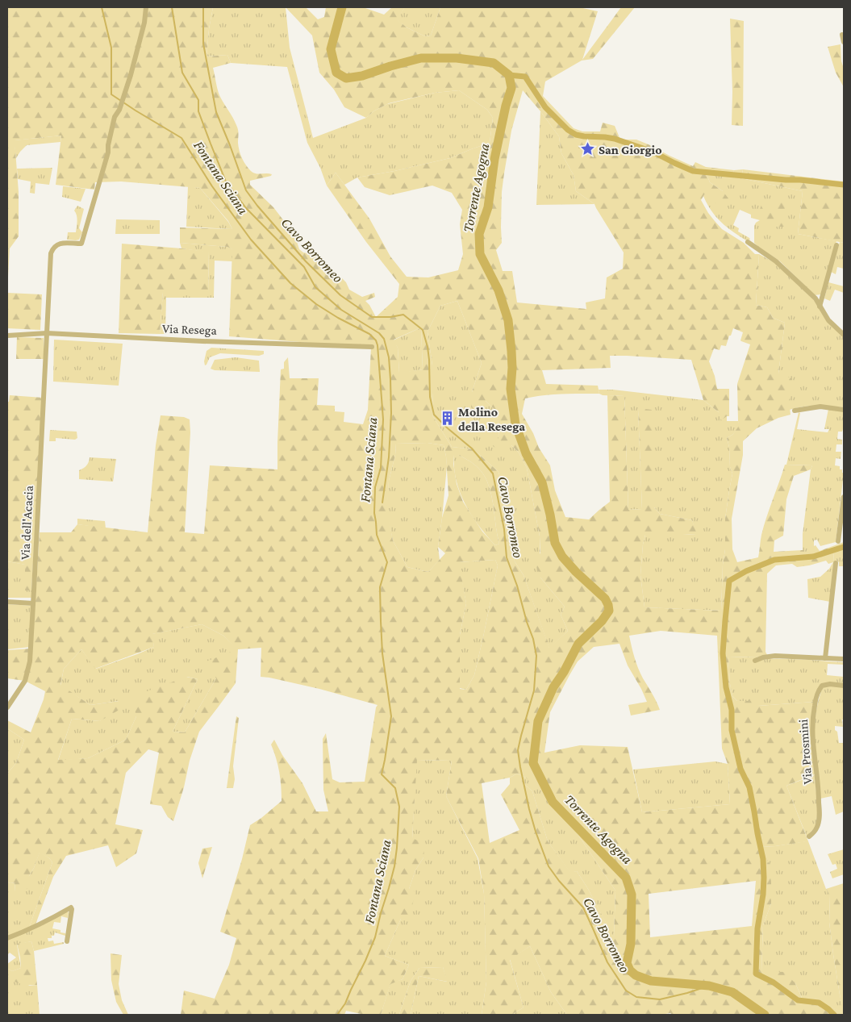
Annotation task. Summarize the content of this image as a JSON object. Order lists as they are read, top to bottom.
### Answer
{
  "streets": {
    "street": ["Via Resega", "Via dell'Acacia", "Via Prosmini"]
  },
  "crossings": [
    ["Via Resega", "Via dell'Acacia"]
  ],
  "water": ["Fontana Sciana", "Torrente Agogna", "Cavo Borromeo"],
  "places": {
    "place": ["San Giorgio"],
    "building": ["Molino della Resega"]
  }
}
